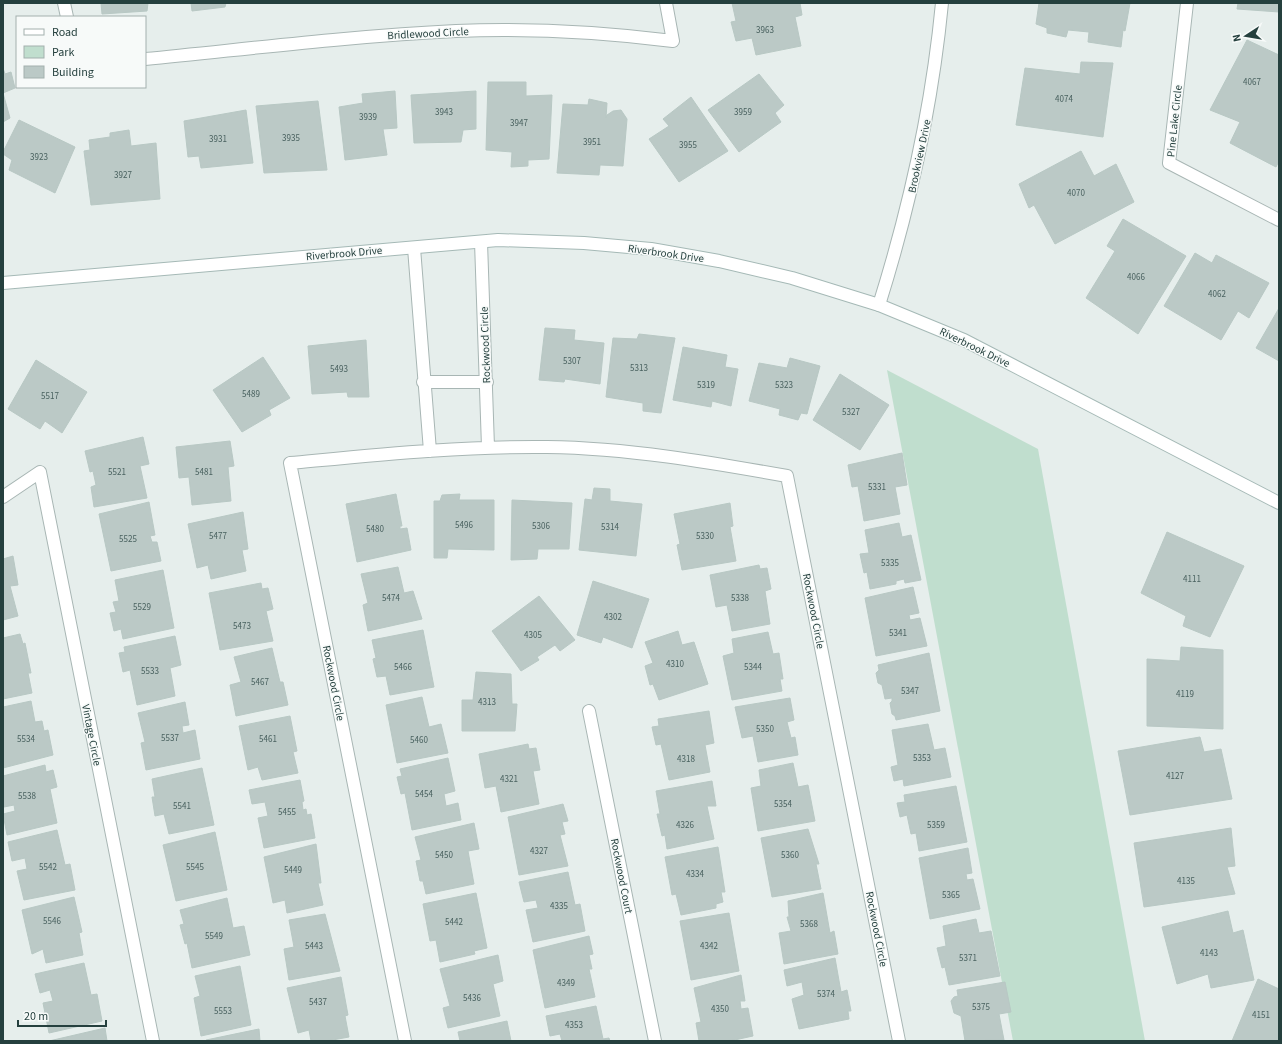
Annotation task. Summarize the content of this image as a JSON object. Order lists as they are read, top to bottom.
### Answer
{
  "streets": {
    "street": [
      "Bridlewood Circle",
      "Pine Lake Circle",
      "Brookview Drive",
      "Riverbrook Drive",
      "Rockwood Circle",
      "Vintage Circle",
      "Rockwood Court"
    ]
  },
  "crossings": [
    ["Brookview Drive", "Riverbrook Drive"],
    ["Riverbrook Drive", "Rockwood Circle"]
  ],
  "house_numbers": [
    "3963",
    "4067",
    "4074",
    "3943",
    "3959",
    "3939",
    "3947",
    "3935",
    "3931",
    "3951",
    "3955",
    "3923",
    "3927",
    "4070",
    "4066",
    "4062",
    "5307",
    "5313",
    "5493",
    "5319",
    "5323",
    "5489",
    "5517",
    "5327",
    "5521",
    "5481",
    "5331",
    "5496",
    "5306",
    "5314",
    "5480",
    "5477",
    "5330",
    "5525",
    "5335",
    "4111",
    "5474",
    "5338",
    "5529",
    "4302",
    "5473",
    "5341",
    "4305",
    "4310",
    "5466",
    "5344",
    "5533",
    "5467",
    "5347",
    "4119",
    "4313",
    "5350",
    "5537",
    "5534",
    "5461",
    "5460",
    "5353",
    "4318",
    "4127",
    "4321",
    "5454",
    "5538",
    "5354",
    "5541",
    "5455",
    "4326",
    "5359",
    "4327",
    "5450",
    "5360",
    "5542",
    "5545",
    "5449",
    "4334",
    "4135",
    "5365",
    "4335",
    "5546",
    "5442",
    "5368",
    "5549",
    "5443",
    "4342",
    "4143",
    "5371",
    "4349",
    "5374",
    "5436",
    "5437",
    "5375",
    "4350",
    "5553",
    "4151",
    "4353"
  ],
  "legend": ["Road", "Park", "Building"],
  "scale_bar": "20 m",
  "north": "left"
}
